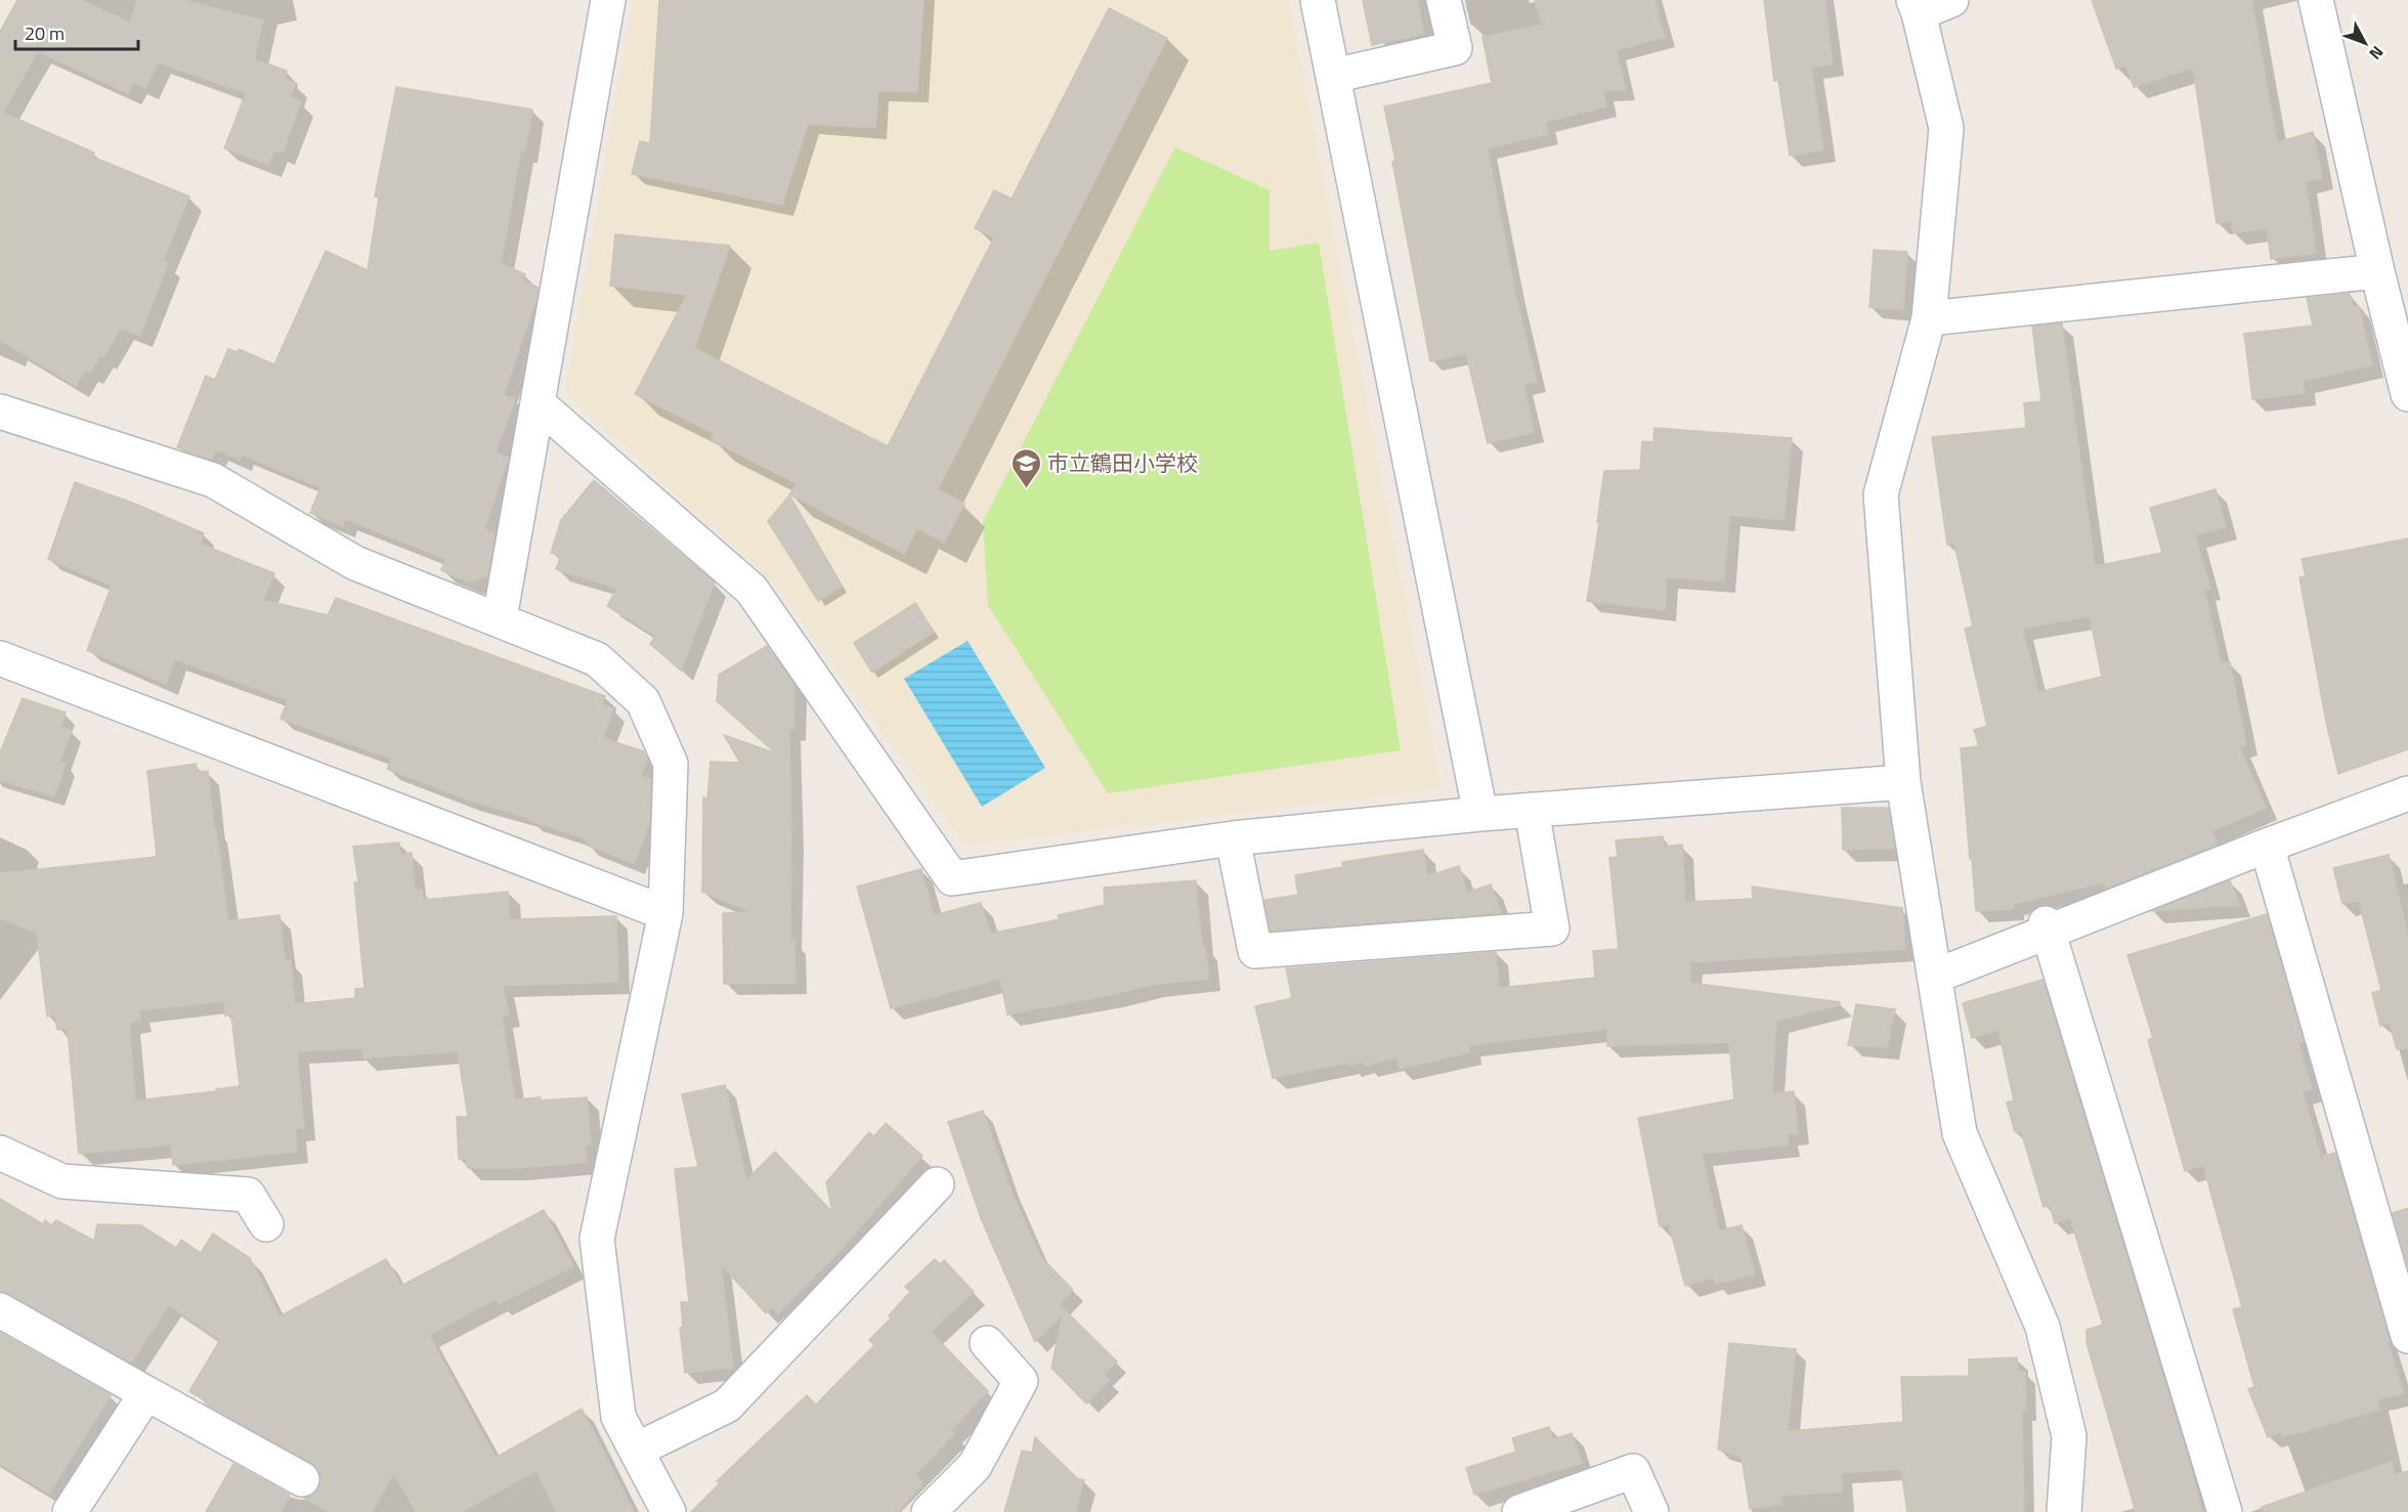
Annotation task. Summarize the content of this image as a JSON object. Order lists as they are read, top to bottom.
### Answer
{
  "places": {
    "school or university": ["市立鶴田小学校"]
  },
  "scale_bar": "20 m",
  "north": "bottom right"
}
